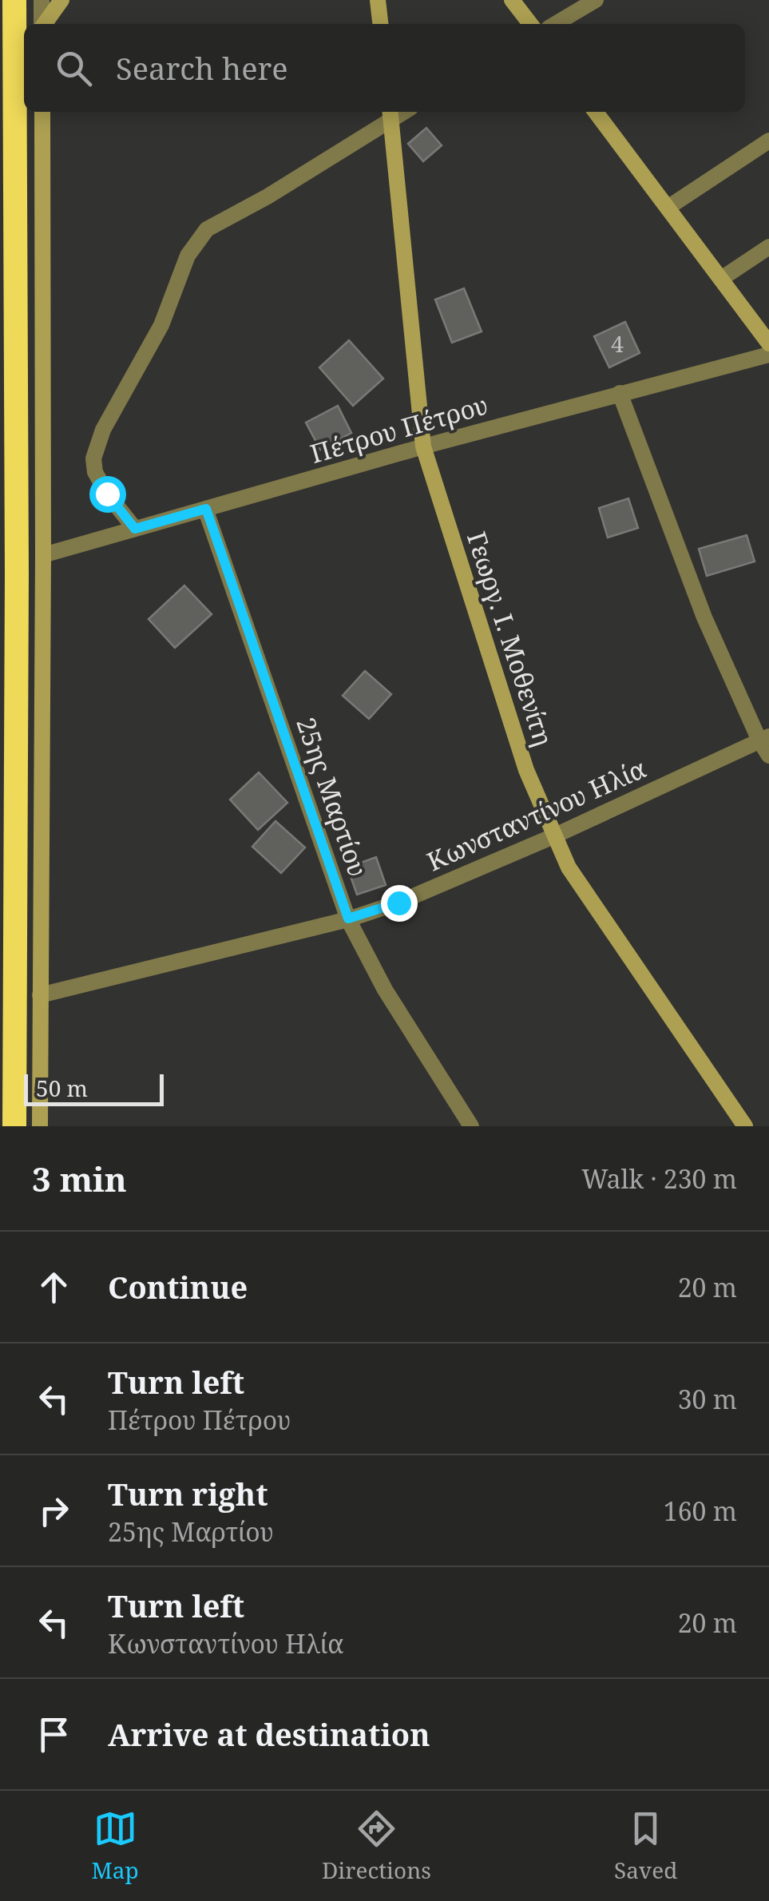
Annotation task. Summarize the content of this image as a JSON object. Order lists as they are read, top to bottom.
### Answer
{
  "streets": {
    "street": [
      "Πέτρου Πέτρου",
      "Γεωργ. Ι. Μοθενίτη",
      "25ης Μαρτίου",
      "Κωνσταντίνου Ηλία"
    ]
  },
  "crossings": [
    ["Πέτρου Πέτρου", "Γεωργ. Ι. Μοθενίτη"],
    ["Πέτρου Πέτρου", "25ης Μαρτίου"],
    ["Γεωργ. Ι. Μοθενίτη", "Κωνσταντίνου Ηλία"],
    ["25ης Μαρτίου", "Κωνσταντίνου Ηλία"]
  ],
  "house_numbers": ["4"],
  "scale_bar": "50 m",
  "page": {
    "search": "Search here",
    "scale": "50 m",
    "heading": ["3 min", "Walk · 230 m"],
    "list": [
      ["Continue", "20 m"],
      ["Turn left", "Πέτρου Πέτρου", "30 m"],
      ["Turn right", "25ης Μαρτίου", "160 m"],
      ["Turn left", "Κωνσταντίνου Ηλία", "20 m"],
      "Arrive at destination"
    ],
    "nav": ["Map", "Directions", "Saved"]
  }
}
